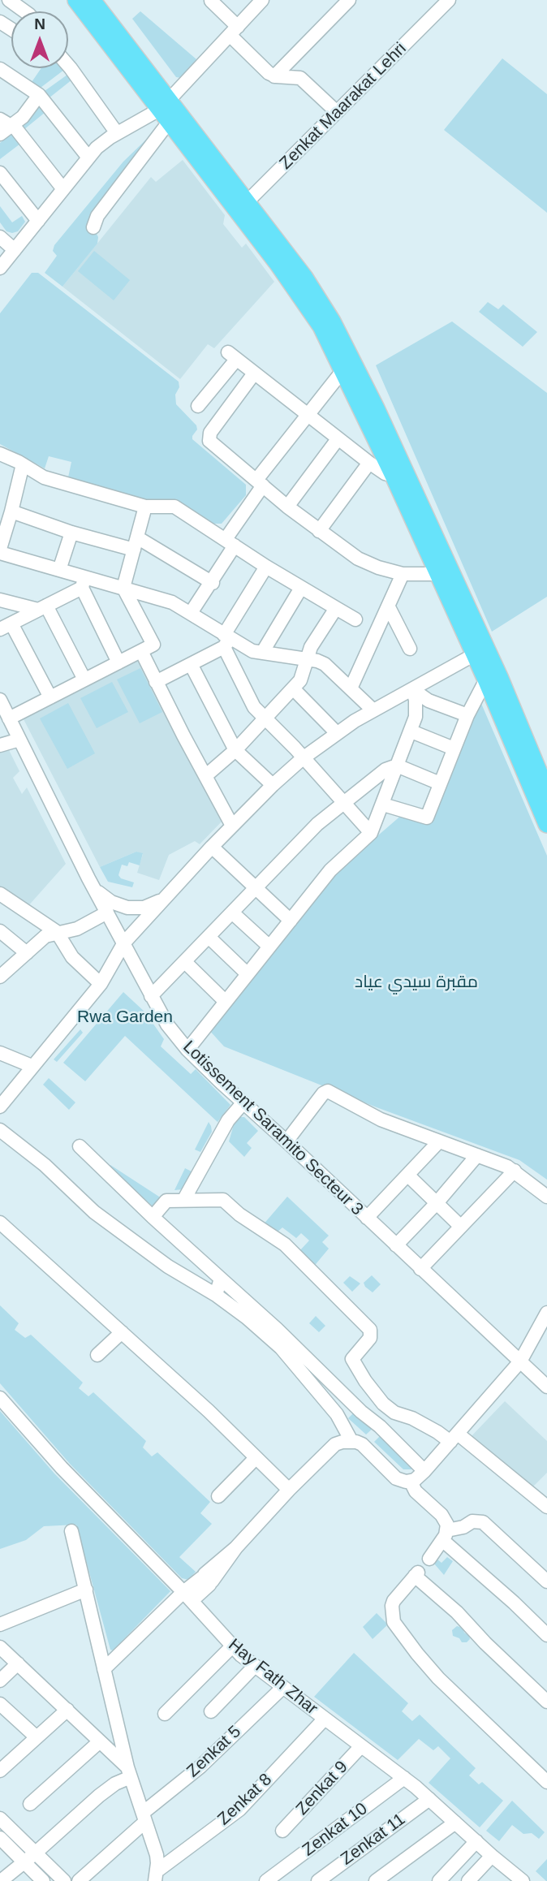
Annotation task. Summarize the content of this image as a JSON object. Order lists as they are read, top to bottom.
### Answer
{
  "streets": {
    "street": [
      "Zenkat Maarakat Lehri",
      "Lotissement Saramito Secteur 3",
      "Hay Fath Zhar",
      "Zenkat 5",
      "Zenkat 9",
      "Zenkat 8",
      "Zenkat 10",
      "Zenkat 11"
    ]
  },
  "crossings": [
    ["Hay Fath Zhar", "Zenkat 5"],
    ["Hay Fath Zhar", "Zenkat 9"],
    ["Hay Fath Zhar", "Zenkat 8"],
    ["Hay Fath Zhar", "Zenkat 10"],
    ["Hay Fath Zhar", "Zenkat 11"]
  ],
  "parks": ["مقبرة سيدي عياد", "Rwa Garden"],
  "north": "top"
}
